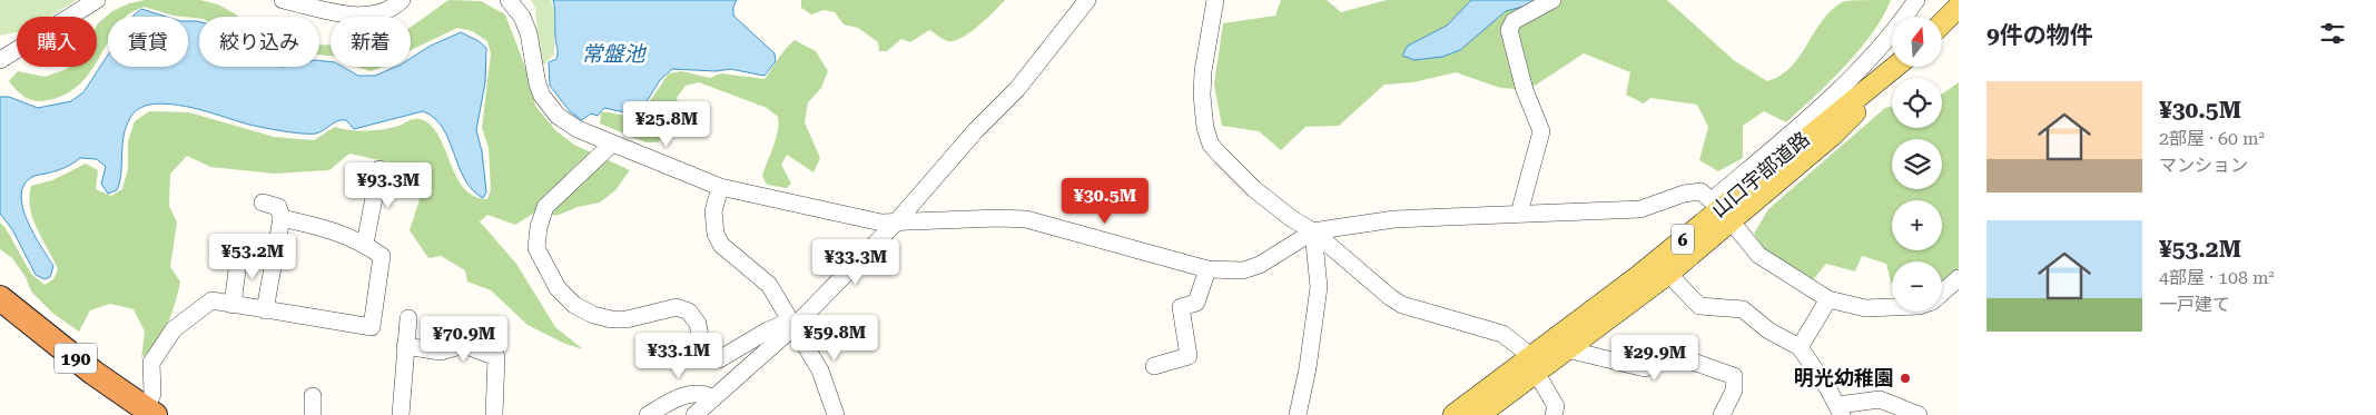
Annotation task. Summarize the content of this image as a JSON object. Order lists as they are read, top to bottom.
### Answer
{
  "streets": {
    "highway": ["190"],
    "main road": ["山口宇部道路", "6"]
  },
  "water": ["常盤池"],
  "places": ["明光幼稚園"],
  "north": "top",
  "page": {
    "heading": "9件の物件",
    "map_buttons": ["+", "−"],
    "chip": [
      "購入",
      "賃貸",
      "絞り込み",
      "新着"
    ],
    "list": [
      {
        "name": "¥30.5M",
        "note": "2部屋 · 60 m² · マンション"
      },
      {
        "name": "¥53.2M",
        "note": "4部屋 · 108 m² · 一戸建て"
      }
    ],
    "price": [
      "¥25.8M",
      "¥93.3M",
      "¥30.5M",
      "¥53.2M",
      "¥33.3M",
      "¥59.8M",
      "¥70.9M",
      "¥33.1M",
      "¥29.9M"
    ]
  }
}
